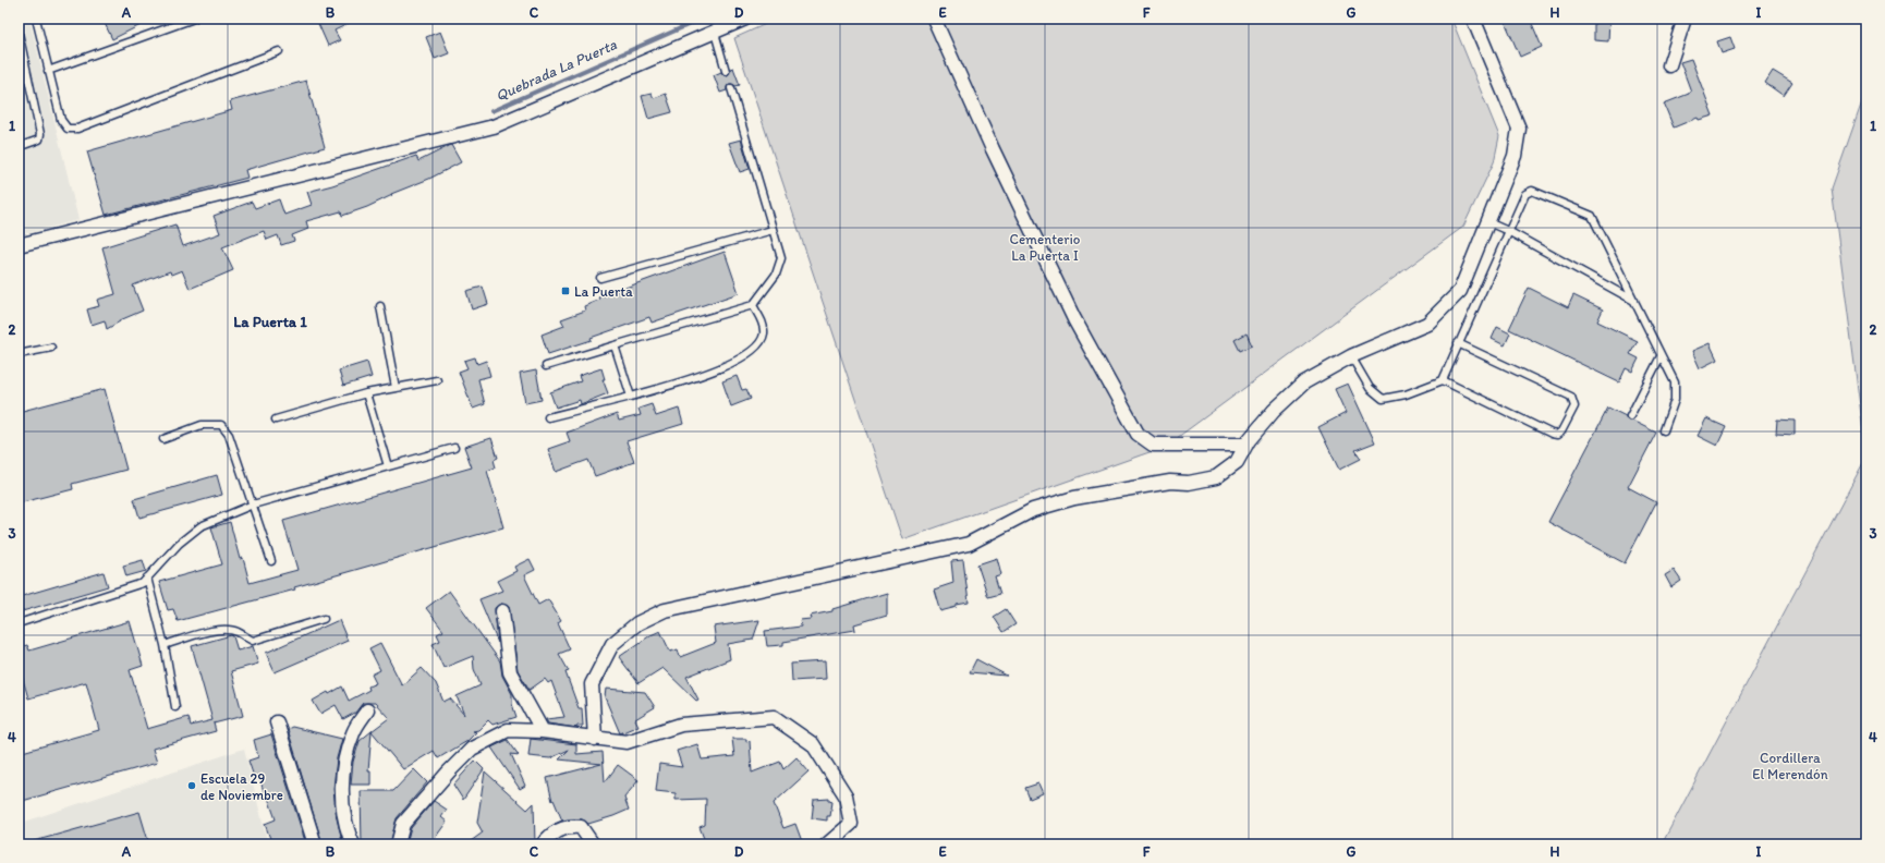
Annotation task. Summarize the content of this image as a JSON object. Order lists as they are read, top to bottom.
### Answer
{
  "districts": ["La Puerta 1"],
  "water": ["Quebrada La Puerta"],
  "parks": ["Cementerio La Puerta I", "Cordillera El Merendón"],
  "places": {
    "transit": ["La Puerta"],
    "other": ["Escuela 29 de Noviembre"]
  },
  "grid": {
    "columns": [
      "A",
      "B",
      "C",
      "D",
      "E",
      "F",
      "G",
      "H",
      "I"
    ],
    "rows": [
      "1",
      "2",
      "3",
      "4"
    ]
  }
}
